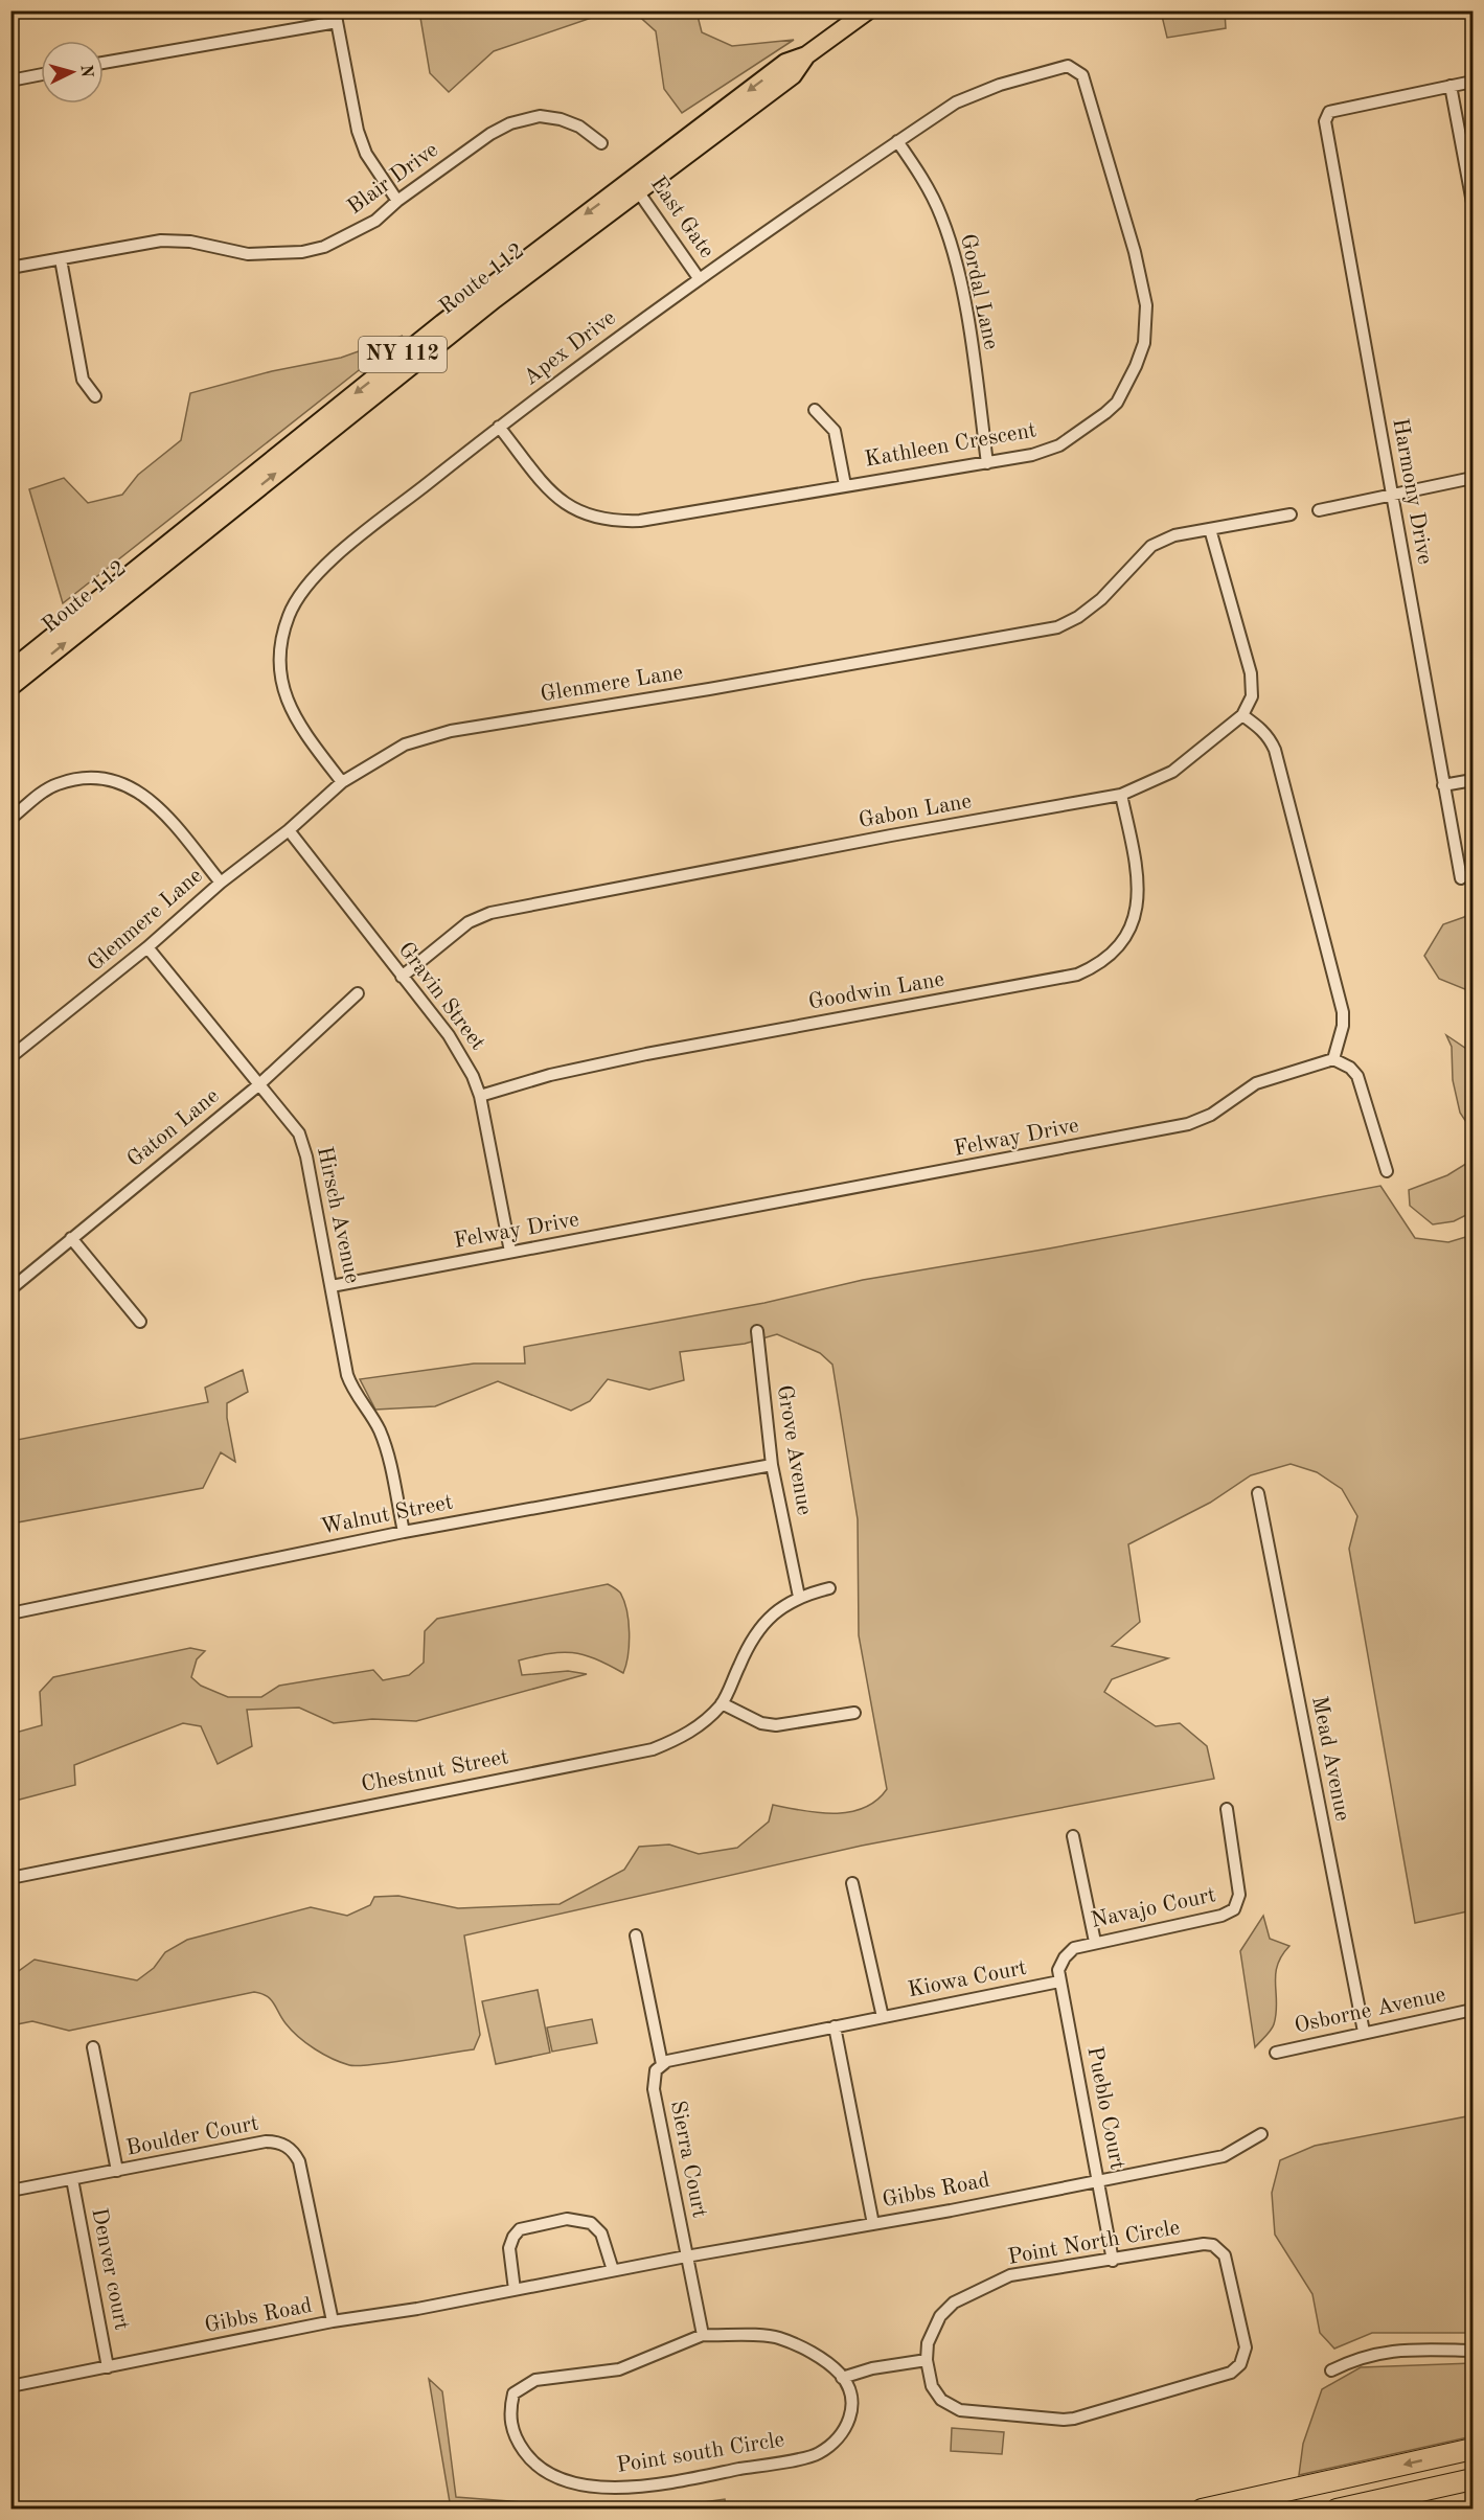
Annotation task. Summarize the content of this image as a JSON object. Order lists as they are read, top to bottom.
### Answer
{
  "streets": {
    "main road": ["Route 112", "NY 112"],
    "street": [
      "Blair Drive",
      "East Gate",
      "Gordal Lane",
      "Apex Drive",
      "Kathleen Crescent",
      "Harmony Drive",
      "Glenmere Lane",
      "Gabon Lane",
      "Goodwin Lane",
      "Gravin Street",
      "Gaton Lane",
      "Felway Drive",
      "Hirsch Avenue",
      "Grove Avenue",
      "Walnut Street",
      "Mead Avenue",
      "Chestnut Street",
      "Navajo Court",
      "Kiowa Court",
      "Osborne Avenue",
      "Pueblo Court",
      "Boulder Court",
      "Sierra Court",
      "Gibbs Road",
      "Point North Circle",
      "Denver court",
      "Point south Circle"
    ]
  },
  "crossings": [
    ["East Gate", "Route 112"],
    ["East Gate", "Apex Drive"],
    ["Gordal Lane", "Apex Drive"],
    ["Gordal Lane", "Kathleen Crescent"],
    ["Apex Drive", "Kathleen Crescent"],
    ["Apex Drive", "Glenmere Lane"],
    ["Glenmere Lane", "Gabon Lane"],
    ["Glenmere Lane", "Gravin Street"],
    ["Glenmere Lane", "Hirsch Avenue"],
    ["Gabon Lane", "Goodwin Lane"],
    ["Gabon Lane", "Gravin Street"],
    ["Goodwin Lane", "Gravin Street"],
    ["Gravin Street", "Felway Drive"],
    ["Gaton Lane", "Hirsch Avenue"],
    ["Felway Drive", "Hirsch Avenue"],
    ["Hirsch Avenue", "Walnut Street"],
    ["Grove Avenue", "Walnut Street"],
    ["Grove Avenue", "Chestnut Street"],
    ["Mead Avenue", "Osborne Avenue"],
    ["Navajo Court", "Pueblo Court"],
    ["Kiowa Court", "Pueblo Court"],
    ["Pueblo Court", "Gibbs Road"],
    ["Pueblo Court", "Point North Circle"],
    ["Boulder Court", "Gibbs Road"],
    ["Boulder Court", "Denver court"],
    ["Sierra Court", "Gibbs Road"],
    ["Sierra Court", "Point south Circle"],
    ["Gibbs Road", "Denver court"]
  ],
  "north": "right"
}
